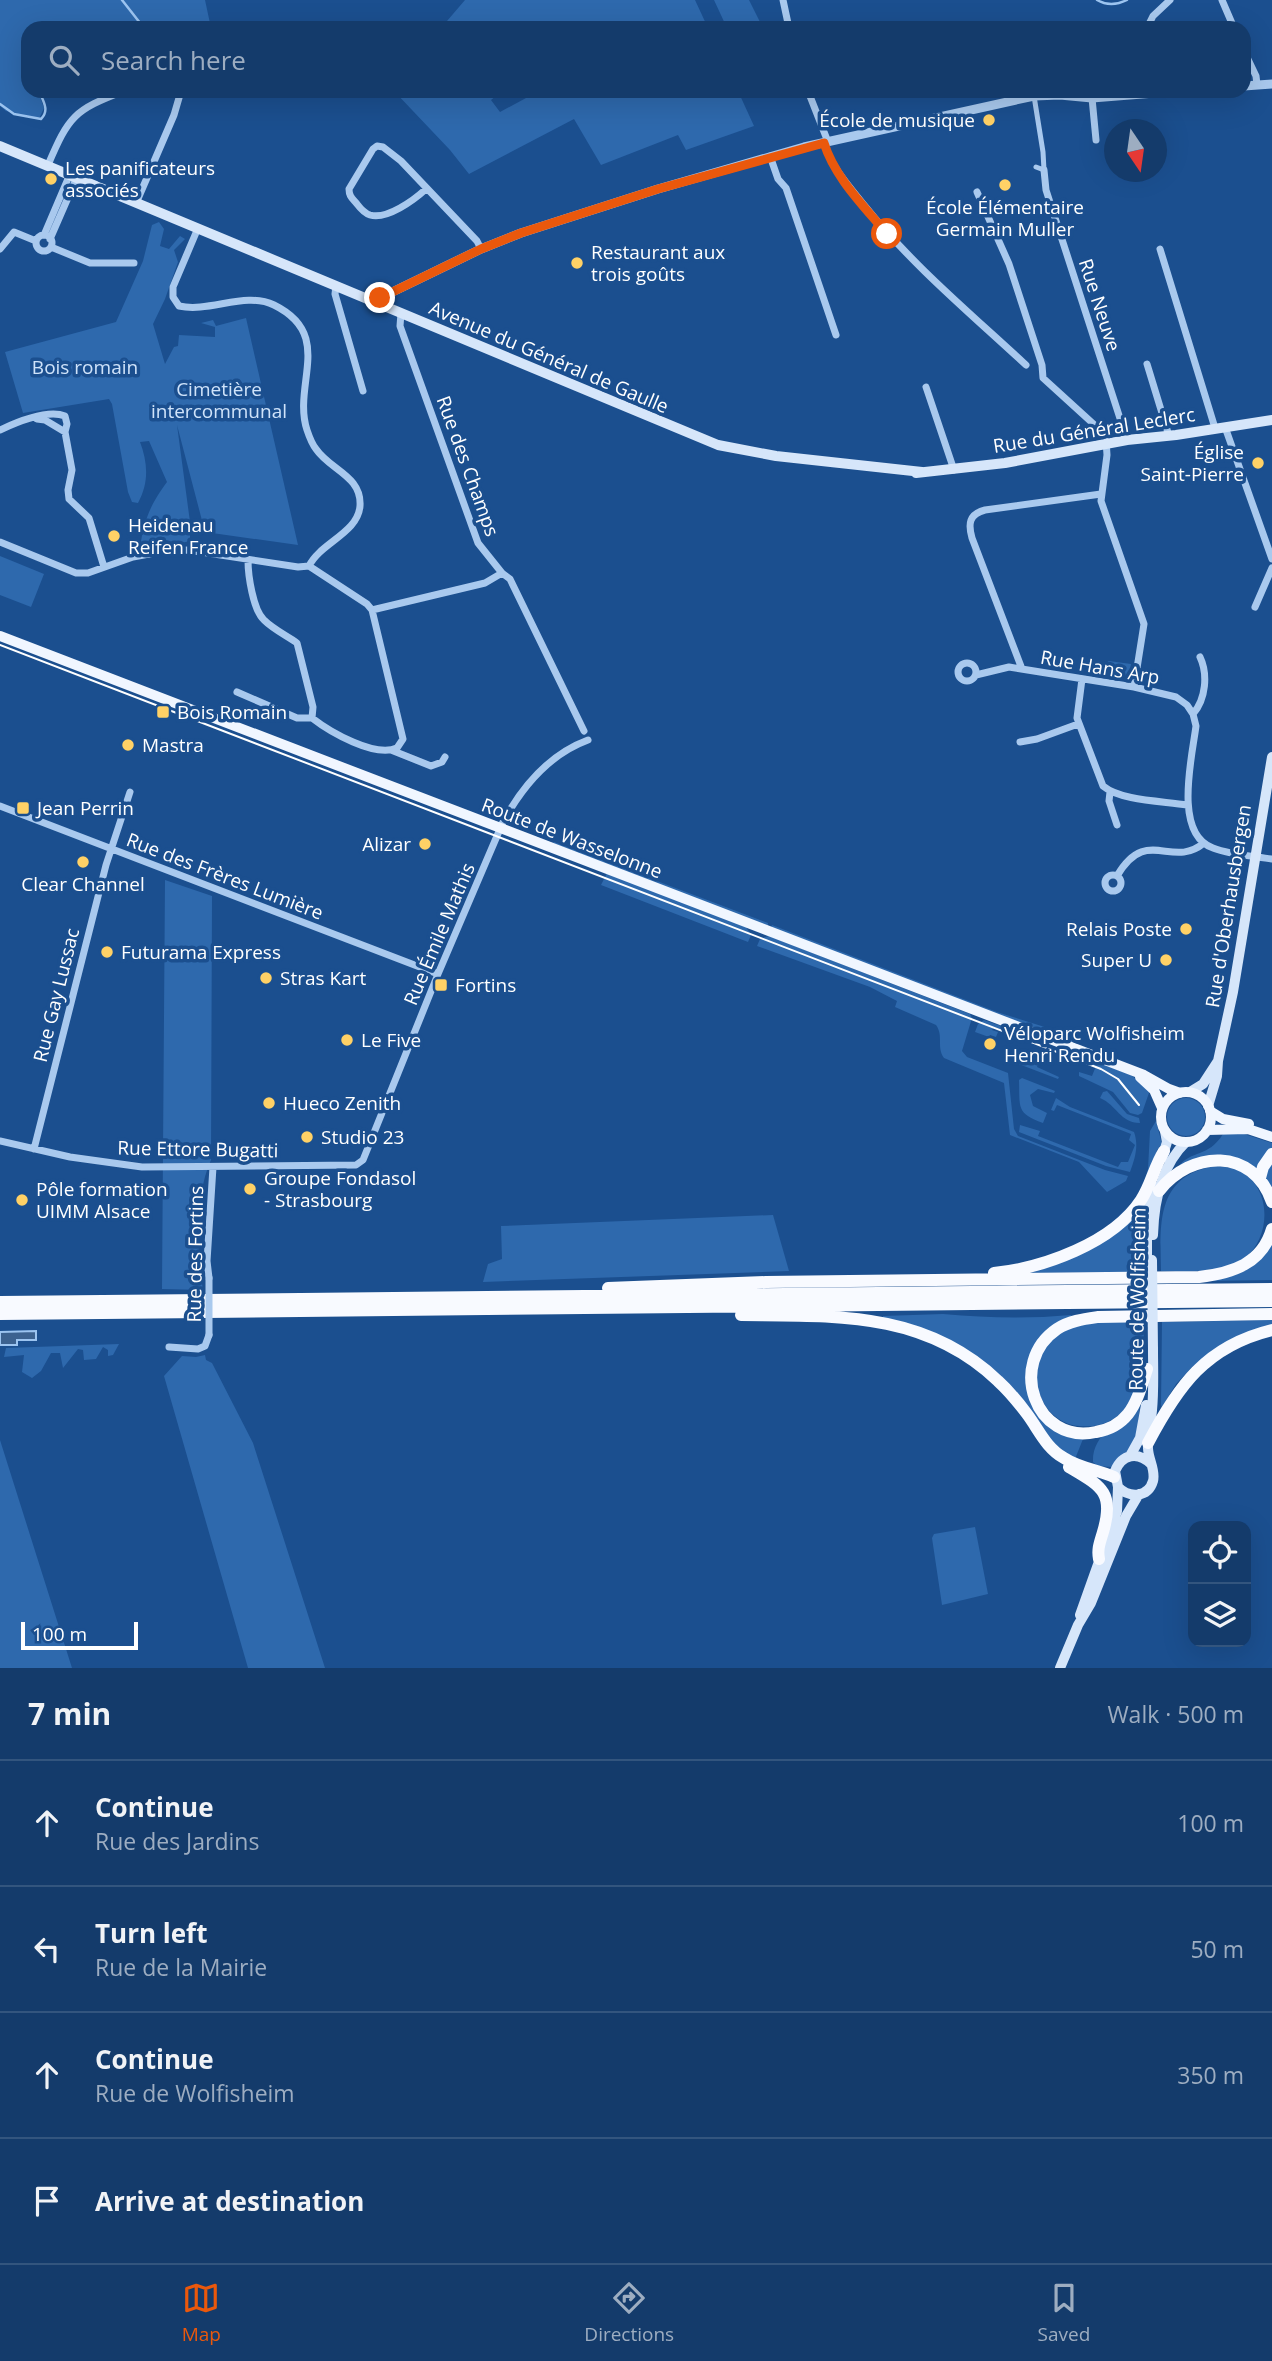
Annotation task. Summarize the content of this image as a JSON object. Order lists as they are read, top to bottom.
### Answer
{
  "streets": {
    "main road": [
      "Avenue du Général de Gaulle",
      "Rue du Général Leclerc",
      "Route de Wasselonne",
      "Rue d'Oberhausbergen",
      "Route de Wolfisheim"
    ],
    "street": [
      "Rue Neuve",
      "Rue des Champs",
      "Rue Hans Arp",
      "Rue des Frères Lumière",
      "Rue Émile Mathis",
      "Rue Gay Lussac",
      "Rue Ettore Bugatti",
      "Rue des Fortins"
    ]
  },
  "crossings": [
    ["Rue Neuve", "Rue du Général Leclerc"],
    ["Avenue du Général de Gaulle", "Rue du Général Leclerc"],
    ["Avenue du Général de Gaulle", "Rue des Champs"],
    ["Route de Wasselonne", "Rue d'Oberhausbergen"],
    ["Route de Wasselonne", "Rue Émile Mathis"],
    ["Route de Wasselonne", "Route de Wolfisheim"],
    ["Rue des Frères Lumière", "Rue Émile Mathis"],
    ["Rue des Frères Lumière", "Rue Gay Lussac"],
    ["Rue d'Oberhausbergen", "Route de Wolfisheim"],
    ["Rue Émile Mathis", "Rue Ettore Bugatti"],
    ["Rue Gay Lussac", "Rue Ettore Bugatti"],
    ["Rue Ettore Bugatti", "Rue des Fortins"]
  ],
  "parks": ["Bois romain", "Cimetière intercommunal"],
  "places": {
    "other": [
      "École de musique",
      "Les panificateurs associés",
      "École Élémentaire Germain Muller",
      "Restaurant aux trois goûts",
      "Église Saint-Pierre",
      "Heidenau Reifen France",
      "Mastra",
      "Alizar",
      "Clear Channel",
      "Relais Poste",
      "Futurama Express",
      "Super U",
      "Stras Kart",
      "Le Five",
      "Véloparc Wolfisheim Henri Rendu",
      "Hueco Zenith",
      "Studio 23",
      "Groupe Fondasol - Strasbourg",
      "Pôle formation UIMM Alsace"
    ],
    "transit": ["Bois Romain", "Jean Perrin", "Fortins"]
  },
  "scale_bar": "100 m",
  "north": "bottom",
  "page": {
    "search": "Search here",
    "scale": "100 m",
    "heading": ["7 min", "Walk · 500 m"],
    "list": [
      ["Continue", "Rue des Jardins", "100 m"],
      ["Turn left", "Rue de la Mairie", "50 m"],
      ["Continue", "Rue de Wolfisheim", "350 m"],
      "Arrive at destination"
    ],
    "nav": ["Map", "Directions", "Saved"]
  }
}
